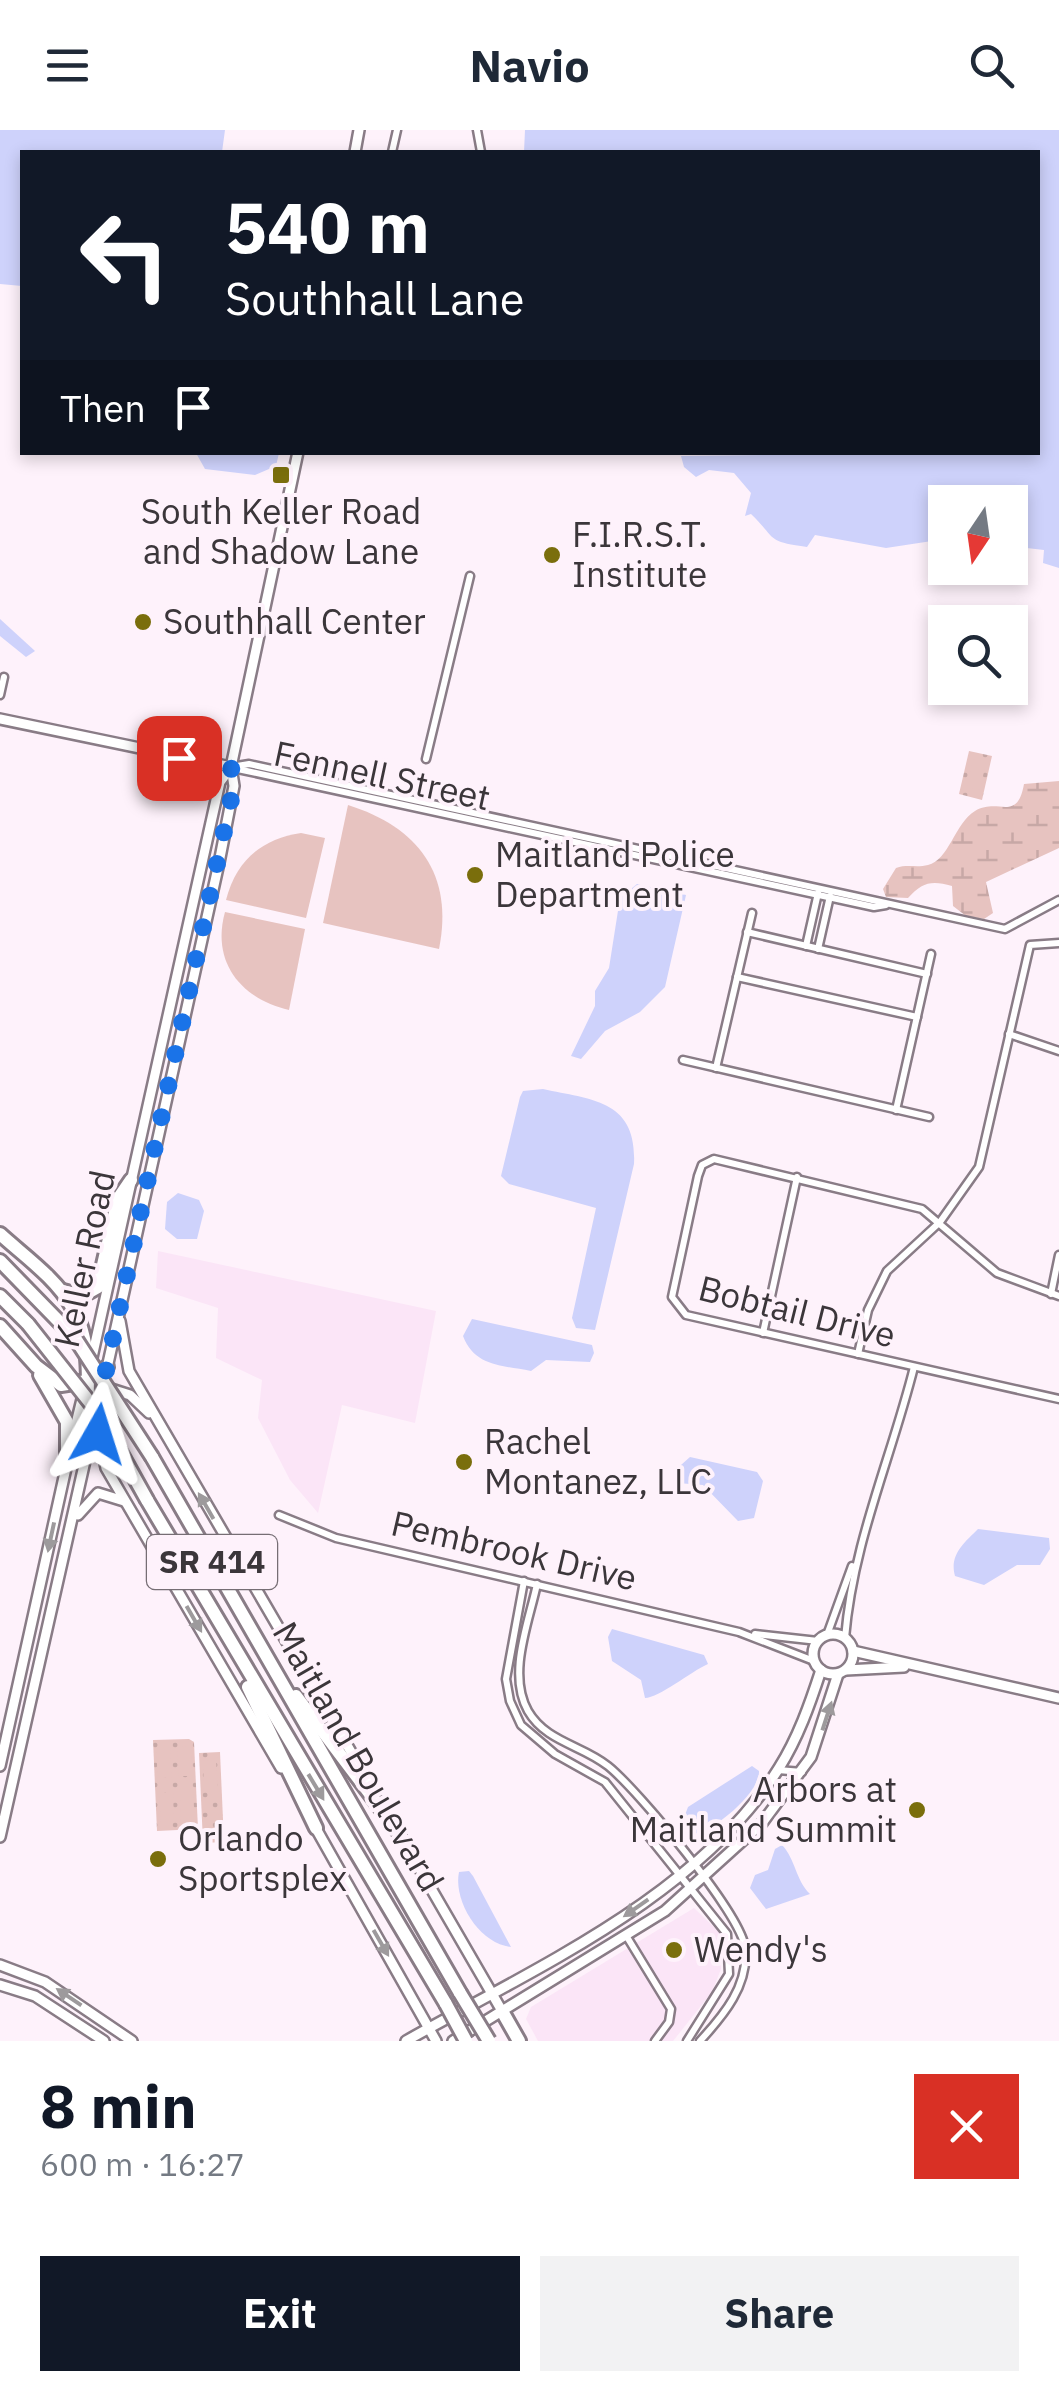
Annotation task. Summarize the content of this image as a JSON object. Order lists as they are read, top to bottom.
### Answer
{
  "streets": {
    "highway": ["SR 414", "Maitland Boulevard"],
    "street": [
      "Fennell Street",
      "Keller Road",
      "Bobtail Drive",
      "Pembrook Drive"
    ]
  },
  "crossings": [
    ["Fennell Street", "Keller Road"]
  ],
  "places": {
    "transit": ["South Keller Road and Shadow Lane"],
    "other": [
      "F.I.R.S.T. Institute",
      "Southhall Center",
      "Maitland Police Department",
      "Rachel Montanez, LLC",
      "Arbors at Maitland Summit",
      "Orlando Sportsplex",
      "Wendy's"
    ]
  },
  "north": "bottom",
  "page": {
    "header": "Navio",
    "turn": ["540 m", "Southhall Lane"],
    "then": "Then",
    "heading": ["8 min", "600 m · 16:27"],
    "buttons": ["Exit", "Share"]
  }
}
